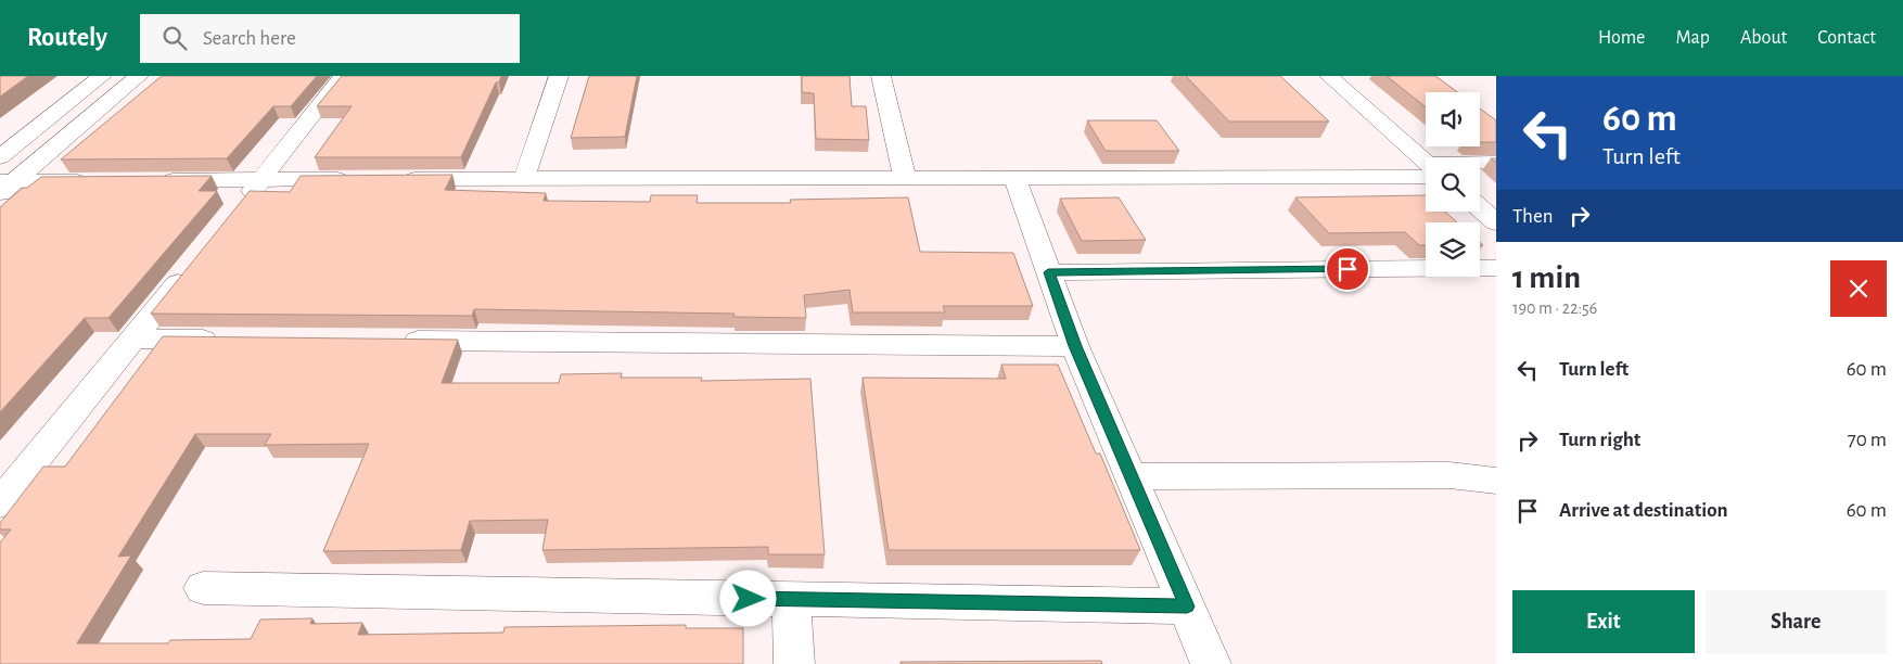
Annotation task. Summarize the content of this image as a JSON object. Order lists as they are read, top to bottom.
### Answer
{
  "page": {
    "header": "Routely",
    "search": "Search here",
    "nav": [
      "Home",
      "Map",
      "About",
      "Contact"
    ],
    "turn": ["60 m", "Turn left"],
    "then": "Then",
    "heading": ["1 min", "190 m · 22:56"],
    "list": [
      {
        "name": "Turn left",
        "value": "60 m"
      },
      {
        "name": "Turn right",
        "value": "70 m"
      },
      {
        "name": "Arrive at destination",
        "value": "60 m"
      }
    ],
    "buttons": ["Exit", "Share"]
  }
}
